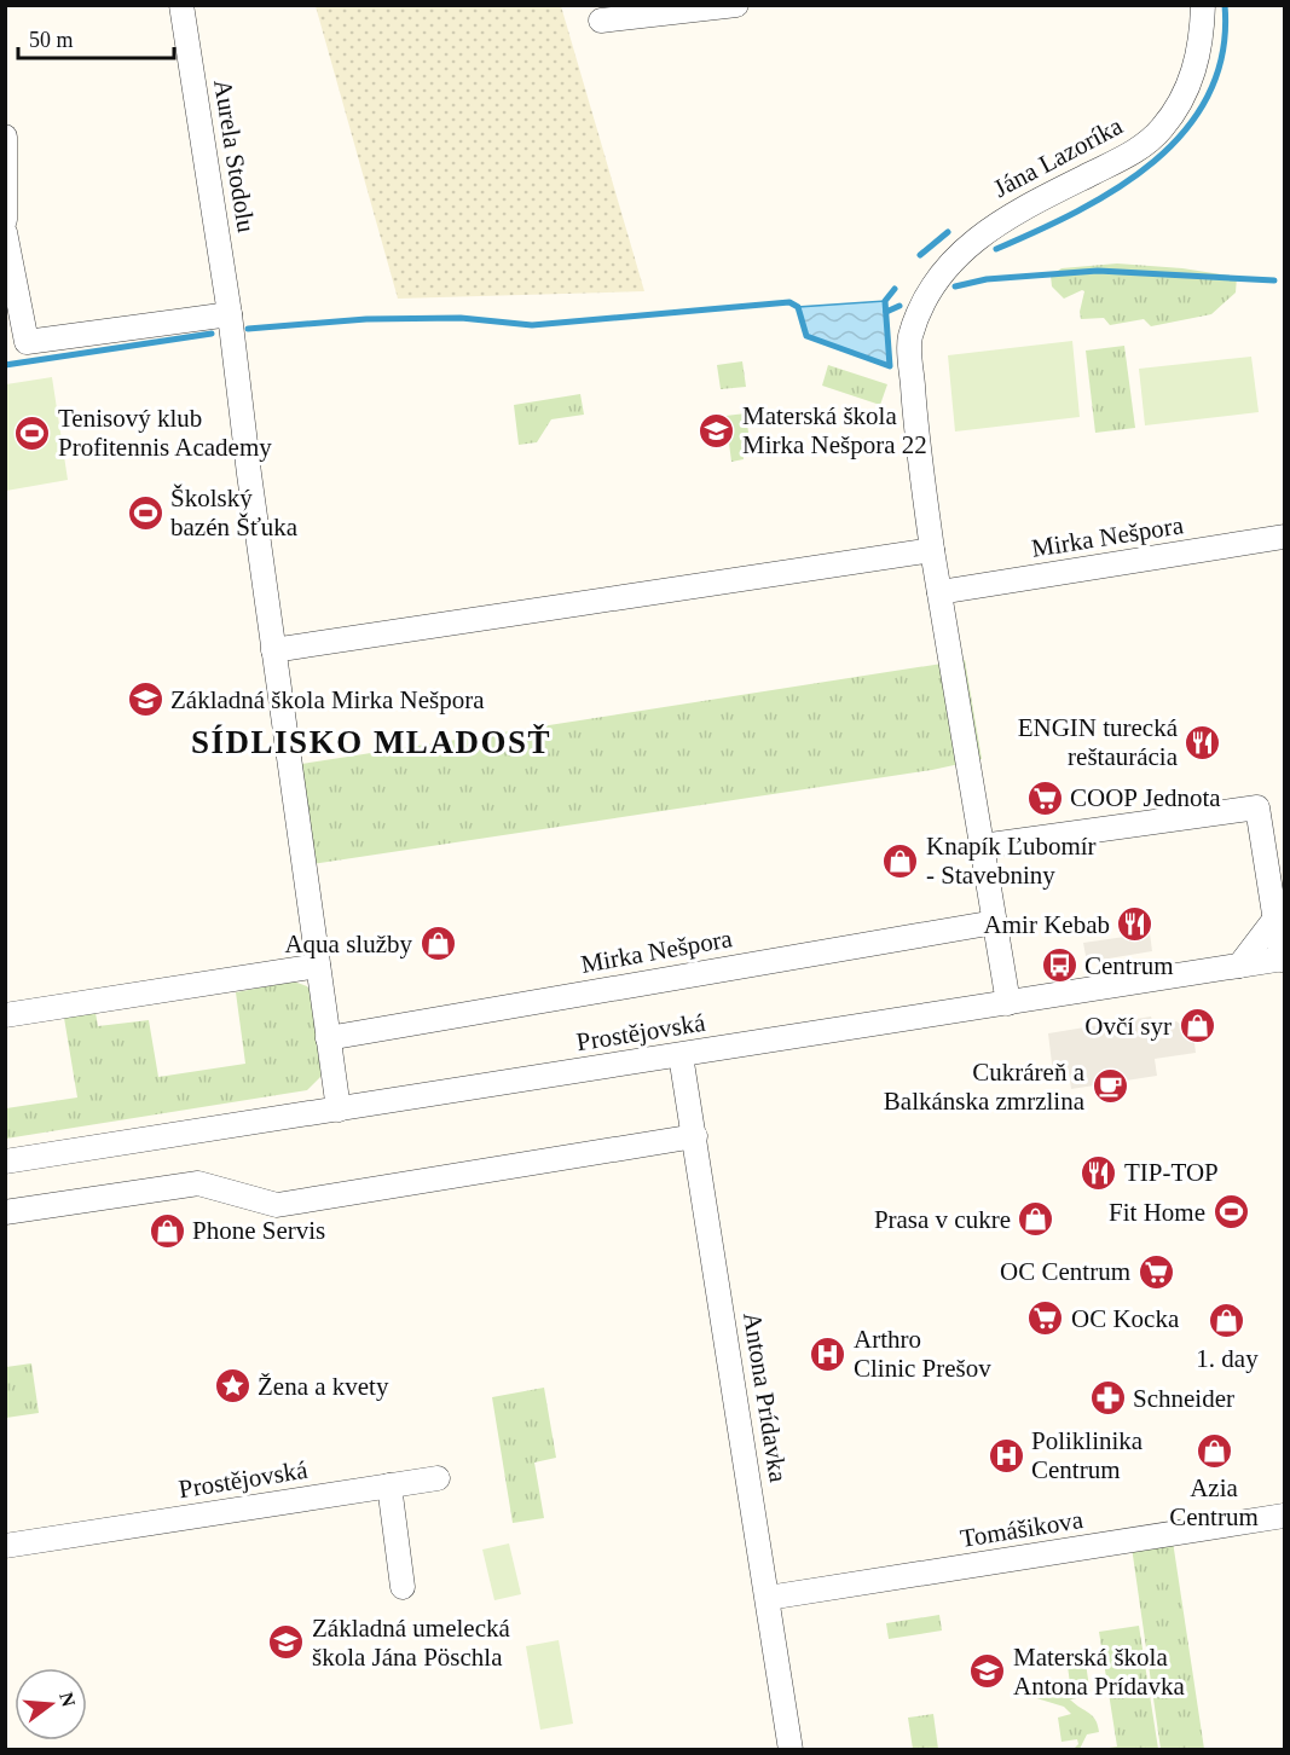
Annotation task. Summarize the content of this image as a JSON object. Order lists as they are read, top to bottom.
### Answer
{
  "streets": {
    "street": [
      "Aurela Stodolu",
      "Jána Lazoríka",
      "Mirka Nešpora",
      "Prostějovská",
      "Antona Prídavka",
      "Tomášikova"
    ]
  },
  "crossings": [
    ["Prostějovská", "Antona Prídavka"],
    ["Antona Prídavka", "Tomášikova"]
  ],
  "districts": ["SÍDLISKO MLADOSŤ"],
  "places": {
    "school or university": [
      "Materská škola Mirka Nešpora 22",
      "Základná škola Mirka Nešpora",
      "Základná umelecká škola Jána Pöschla",
      "Materská škola Antona Prídavka"
    ],
    "sports": ["Tenisový klub Profitennis Academy", "Školský bazén Šťuka", "Fit Home"],
    "restaurant": ["ENGIN turecká reštaurácia", "Amir Kebab", "TIP-TOP"],
    "supermarket": ["COOP Jednota", "OC Centrum", "OC Kocka"],
    "shop": [
      "Knapík Ľubomír - Stavebniny",
      "Aqua služby",
      "Ovčí syr",
      "Prasa v cukre",
      "Phone Servis",
      "1. day",
      "Azia Centrum"
    ],
    "bus stop": ["Centrum"],
    "cafe": ["Cukráreň a Balkánska zmrzlina"],
    "hospital": ["Arthro Clinic Prešov", "Poliklinika Centrum"],
    "place": ["Žena a kvety"],
    "pharmacy": ["Schneider"]
  },
  "scale_bar": "50 m",
  "north": "right"
}
